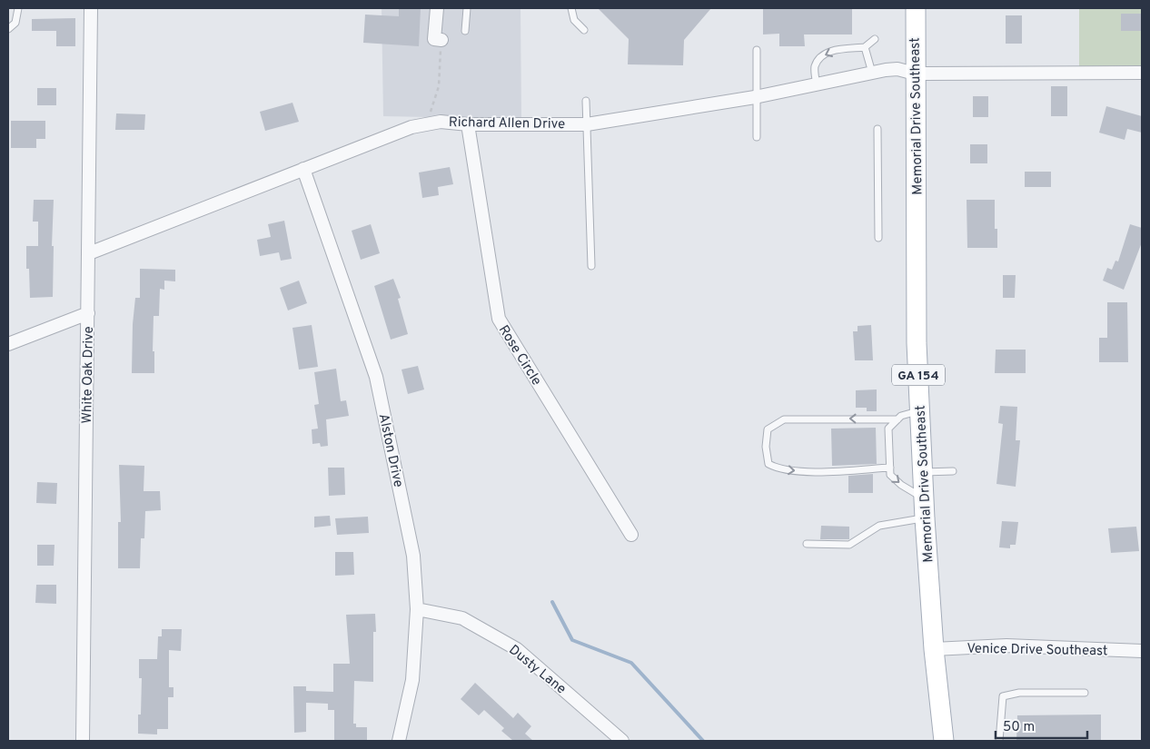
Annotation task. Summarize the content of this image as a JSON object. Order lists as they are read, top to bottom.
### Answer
{
  "streets": {
    "main road": ["Memorial Drive Southeast", "GA 154"],
    "street": [
      "Richard Allen Drive",
      "Rose Circle",
      "White Oak Drive",
      "Alston Drive",
      "Venice Drive Southeast",
      "Dusty Lane"
    ]
  },
  "crossings": [
    ["Memorial Drive Southeast", "Richard Allen Drive"],
    ["Memorial Drive Southeast", "Venice Drive Southeast"],
    ["Richard Allen Drive", "Rose Circle"],
    ["Richard Allen Drive", "White Oak Drive"],
    ["Richard Allen Drive", "Alston Drive"],
    ["Alston Drive", "Dusty Lane"]
  ],
  "scale_bar": "50 m"
}
